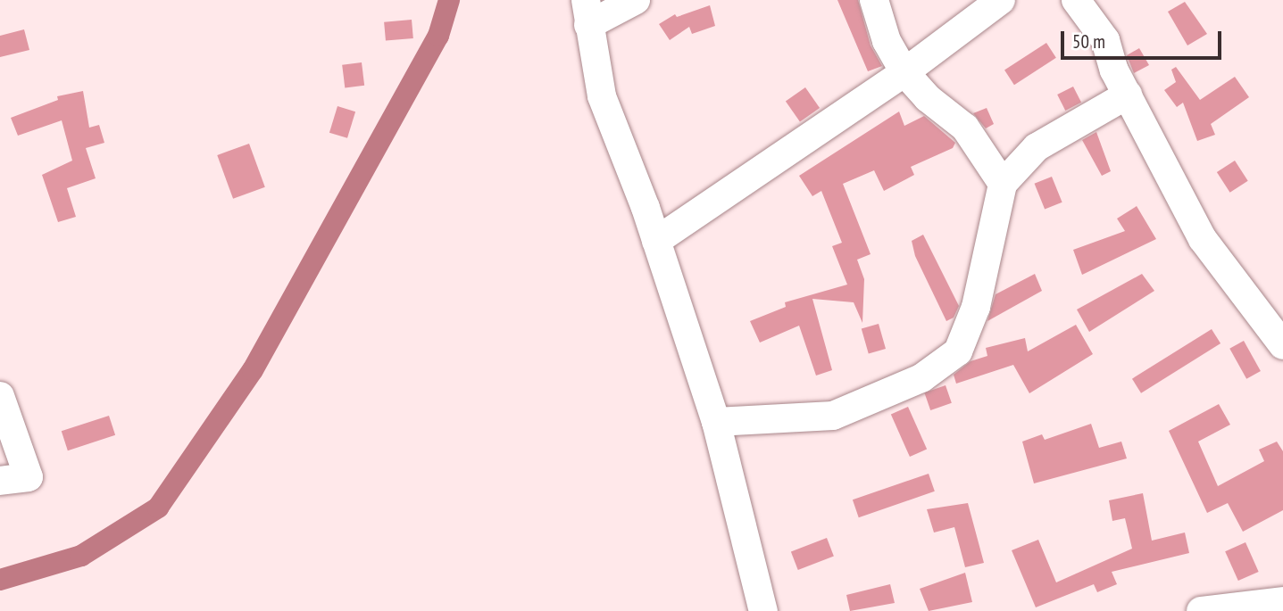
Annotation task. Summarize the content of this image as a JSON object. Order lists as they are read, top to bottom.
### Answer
{
  "scale_bar": "50 m"
}
